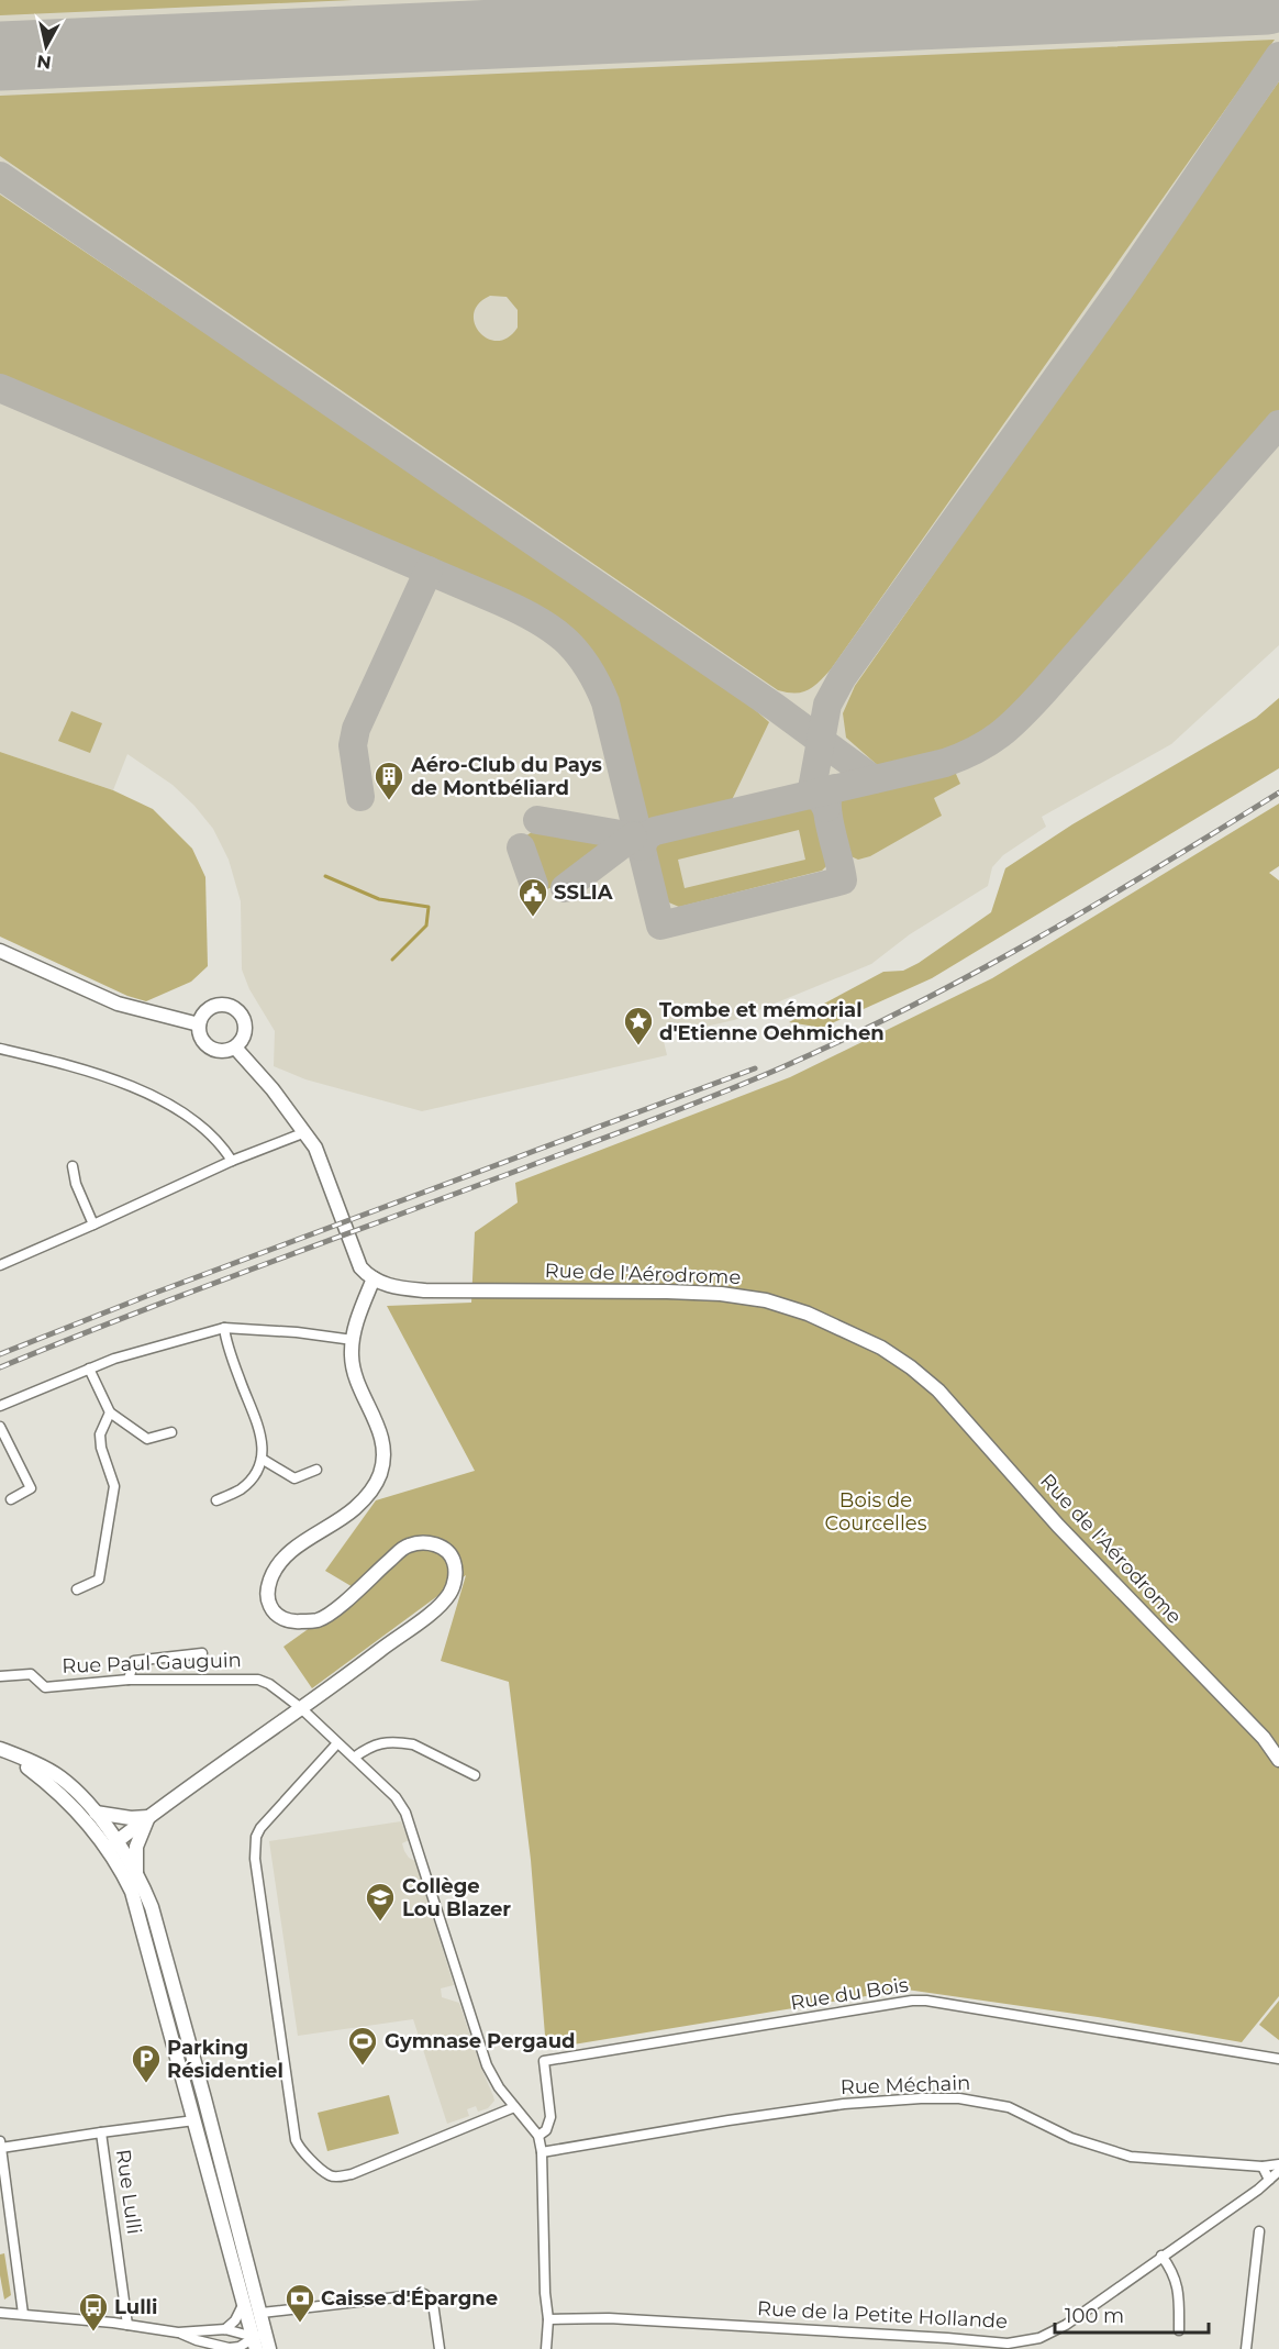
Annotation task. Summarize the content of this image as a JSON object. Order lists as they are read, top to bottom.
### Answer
{
  "streets": {
    "street": [
      "Rue de l'Aérodrome",
      "Rue Paul Gauguin",
      "Rue du Bois",
      "Rue Méchain",
      "Rue Lulli",
      "Rue de la Petite Hollande"
    ]
  },
  "parks": ["Bois de Courcelles"],
  "places": {
    "building": ["Aéro-Club du Pays de Montbéliard"],
    "public building": ["SSLIA"],
    "place": ["Tombe et mémorial d'Etienne Oehmichen"],
    "school or university": ["Collège Lou Blazer"],
    "sports": ["Gymnase Pergaud"],
    "parking": ["Parking Résidentiel"],
    "bank": ["Caisse d'Épargne"],
    "bus stop": ["Lulli"]
  },
  "scale_bar": "100 m",
  "north": "bottom"
}
